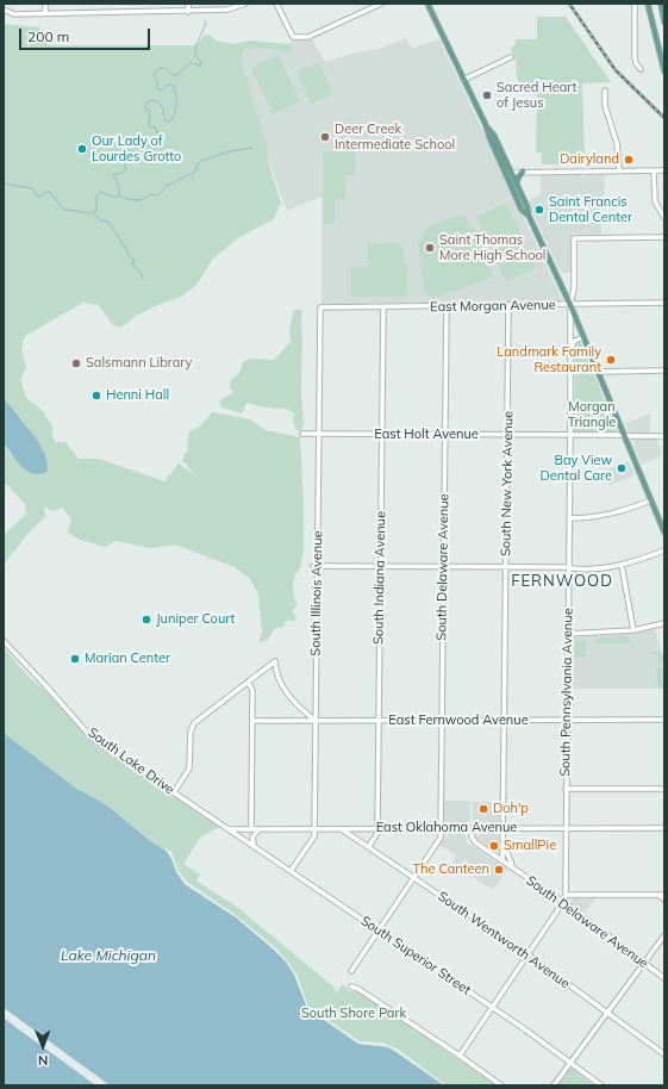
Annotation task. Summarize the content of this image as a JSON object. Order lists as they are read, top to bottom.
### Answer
{
  "streets": {
    "street": [
      "East Morgan Avenue",
      "East Holt Avenue",
      "South New York Avenue",
      "South Delaware Avenue",
      "South Indiana Avenue",
      "South Illinois Avenue",
      "South Pennsylvania Avenue",
      "East Fernwood Avenue",
      "South Lake Drive",
      "East Oklahoma Avenue",
      "South Wentworth Avenue",
      "South Superior Street"
    ]
  },
  "crossings": [
    ["East Morgan Avenue", "South New York Avenue"],
    ["East Morgan Avenue", "South Delaware Avenue"],
    ["East Morgan Avenue", "South Indiana Avenue"],
    ["East Morgan Avenue", "South Illinois Avenue"],
    ["East Morgan Avenue", "South Pennsylvania Avenue"],
    ["East Holt Avenue", "South New York Avenue"],
    ["East Holt Avenue", "South Delaware Avenue"],
    ["East Holt Avenue", "South Indiana Avenue"],
    ["East Holt Avenue", "South Illinois Avenue"],
    ["East Holt Avenue", "South Pennsylvania Avenue"],
    ["South New York Avenue", "South Delaware Avenue"],
    ["South New York Avenue", "East Fernwood Avenue"],
    ["South New York Avenue", "East Oklahoma Avenue"],
    ["South Delaware Avenue", "South Pennsylvania Avenue"],
    ["South Delaware Avenue", "East Fernwood Avenue"],
    ["South Delaware Avenue", "East Oklahoma Avenue"],
    ["South Indiana Avenue", "East Fernwood Avenue"],
    ["South Indiana Avenue", "East Oklahoma Avenue"],
    ["South Indiana Avenue", "South Wentworth Avenue"],
    ["South Illinois Avenue", "East Fernwood Avenue"],
    ["South Illinois Avenue", "East Oklahoma Avenue"],
    ["South Illinois Avenue", "South Superior Street"],
    ["South Pennsylvania Avenue", "East Fernwood Avenue"],
    ["South Pennsylvania Avenue", "East Oklahoma Avenue"],
    ["South Pennsylvania Avenue", "South Wentworth Avenue"],
    ["South Pennsylvania Avenue", "South Superior Street"],
    ["South Lake Drive", "East Oklahoma Avenue"],
    ["South Lake Drive", "South Superior Street"],
    ["East Oklahoma Avenue", "South Wentworth Avenue"],
    ["East Oklahoma Avenue", "South Superior Street"]
  ],
  "districts": ["FERNWOOD"],
  "water": ["Lake Michigan"],
  "parks": ["Morgan Triangle", "South Shore Park"],
  "places": [
    "Sacred Heart of Jesus",
    "Deer Creek Intermediate School",
    "Our Lady of Lourdes Grotto",
    "Dairyland",
    "Saint Francis Dental Center",
    "Saint Thomas More High School",
    "Landmark Family Restaurant",
    "Salsmann Library",
    "Henni Hall",
    "Bay View Dental Care",
    "Juniper Court",
    "Marian Center",
    "Doh'p",
    "SmallPie",
    "The Canteen"
  ],
  "scale_bar": "200 m",
  "north": "bottom"
}
